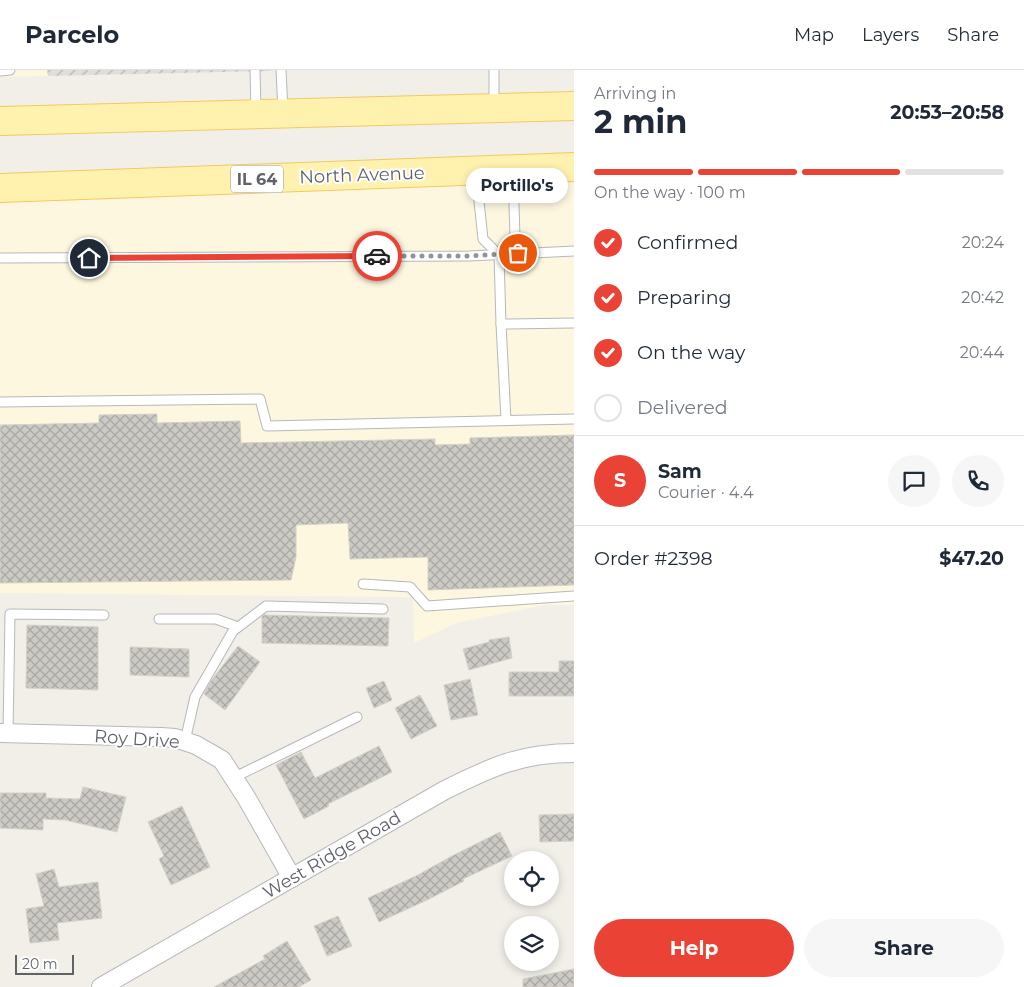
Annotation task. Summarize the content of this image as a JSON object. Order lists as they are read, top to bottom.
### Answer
{
  "streets": {
    "main road": ["North Avenue", "IL 64"],
    "street": ["Roy Drive", "West Ridge Road"]
  },
  "crossings": [
    ["Roy Drive", "West Ridge Road"]
  ],
  "places": ["Portillo's"],
  "scale_bar": "20 m",
  "page": {
    "header": "Parcelo",
    "nav": ["Map", "Layers", "Share"],
    "heading": ["2 min", "Arriving in", "20:53–20:58"],
    "panel": [
      "Sam",
      "Courier · 4.4",
      "Order #2398",
      "$47.20"
    ],
    "bar": "On the way · 100 m",
    "bubble": "Portillo's",
    "list": [
      ["Confirmed", "20:24"],
      ["Preparing", "20:42"],
      ["On the way", "20:44"],
      "Delivered"
    ],
    "round": "S",
    "buttons": ["Help", "Share"],
    "scale": "20 m"
  }
}
